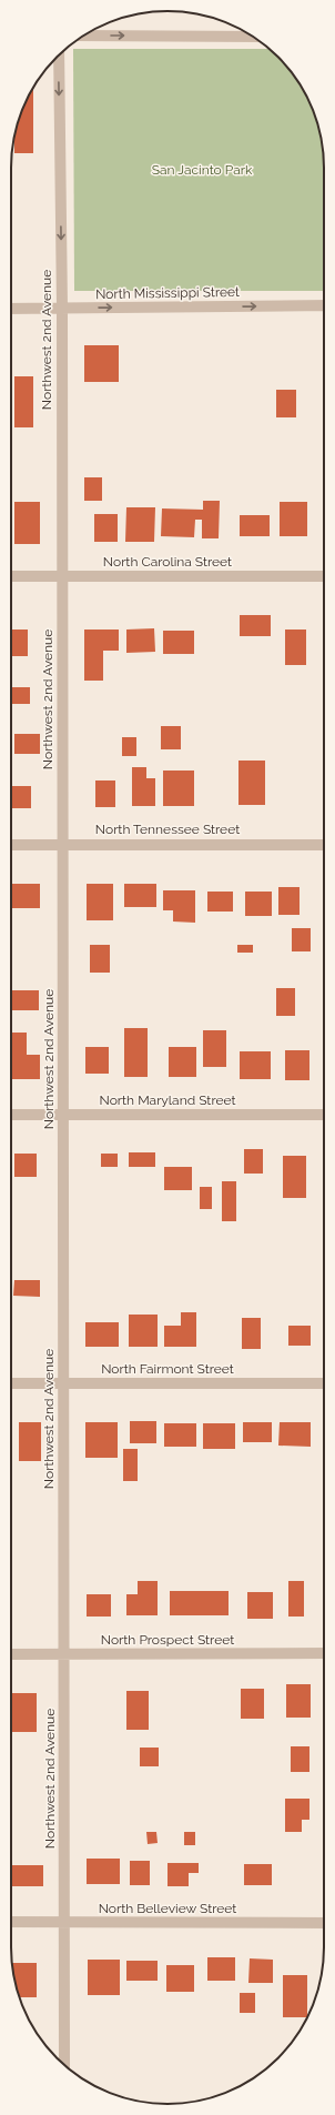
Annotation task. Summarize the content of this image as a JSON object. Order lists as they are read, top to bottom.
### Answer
{
  "streets": {
    "street": [
      "North Mississippi Street",
      "Northwest 2nd Avenue",
      "North Carolina Street",
      "North Tennessee Street",
      "North Maryland Street",
      "North Fairmont Street",
      "North Prospect Street",
      "North Belleview Street"
    ]
  },
  "crossings": [
    ["North Mississippi Street", "Northwest 2nd Avenue"],
    ["Northwest 2nd Avenue", "North Carolina Street"],
    ["Northwest 2nd Avenue", "North Tennessee Street"],
    ["Northwest 2nd Avenue", "North Maryland Street"],
    ["Northwest 2nd Avenue", "North Fairmont Street"],
    ["Northwest 2nd Avenue", "North Prospect Street"],
    ["Northwest 2nd Avenue", "North Belleview Street"]
  ],
  "one_way": ["North Mississippi Street"],
  "parks": ["San Jacinto Park"]
}
